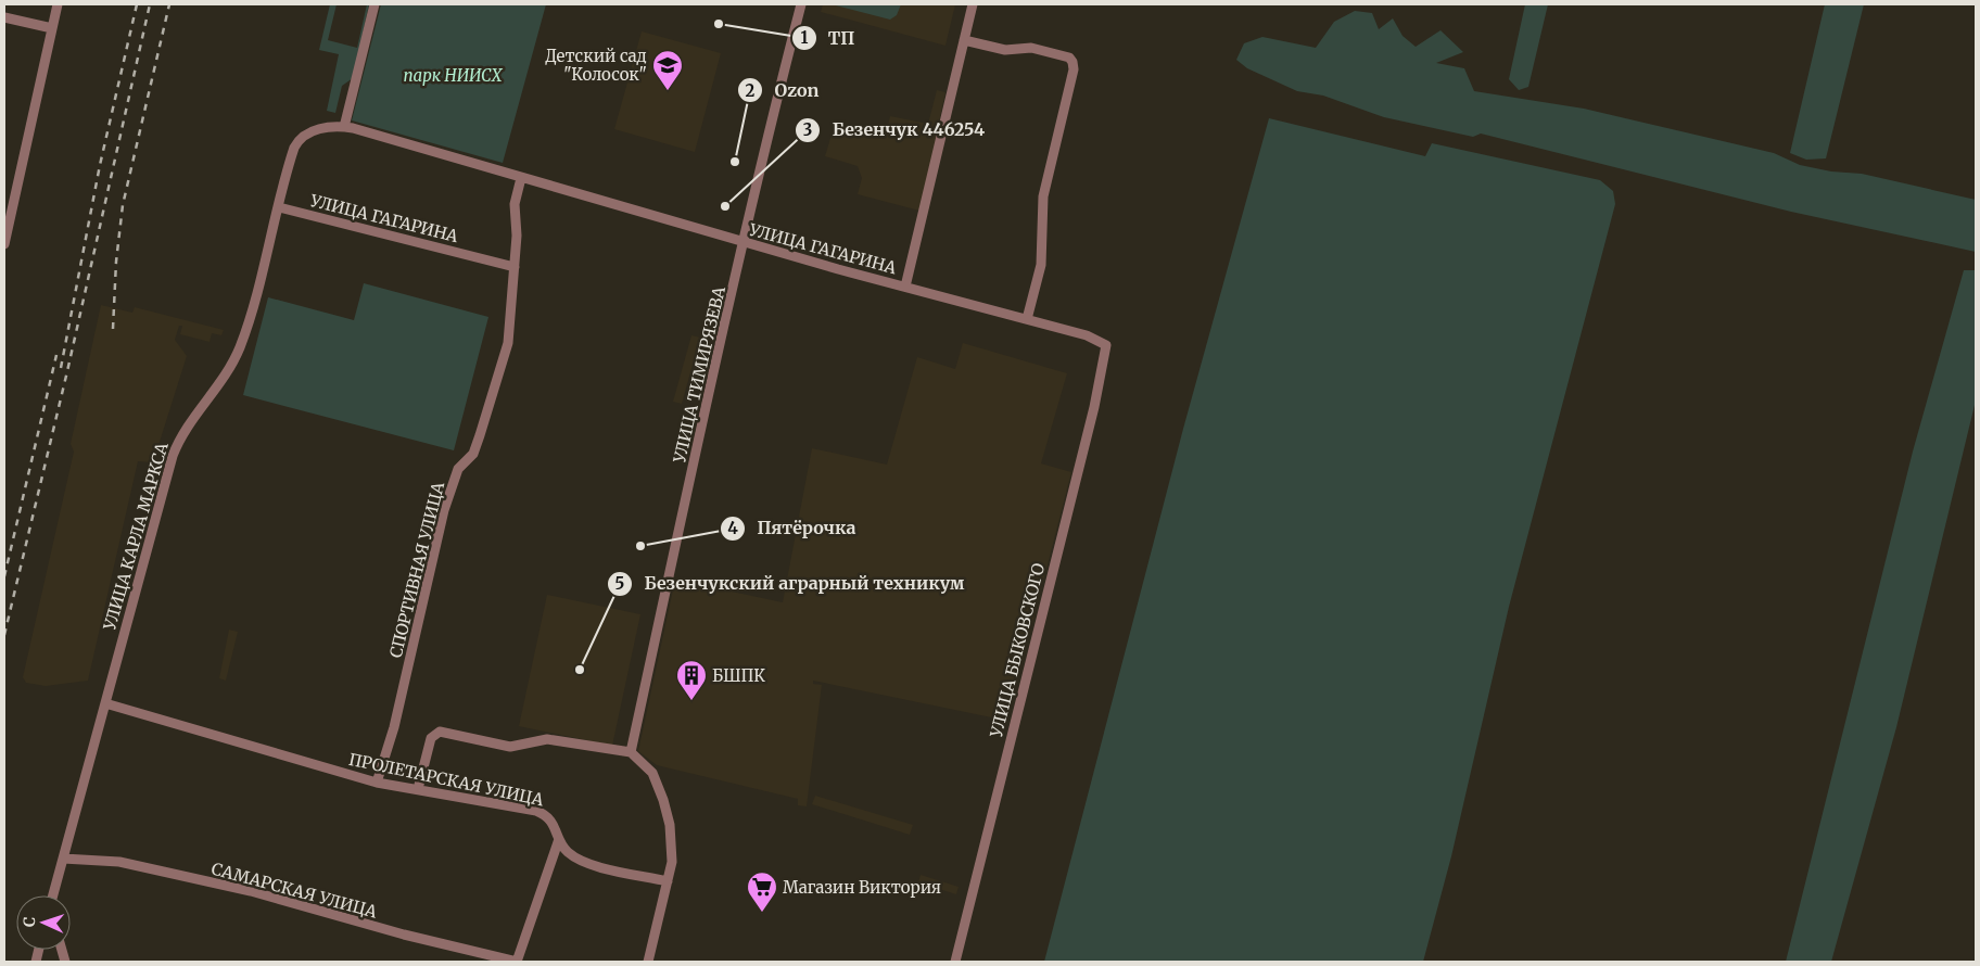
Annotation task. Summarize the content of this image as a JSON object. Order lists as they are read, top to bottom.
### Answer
{
  "streets": {
    "street": [
      "УЛИЦА ГАГАРИНА",
      "УЛИЦА ТИМИРЯЗЕВА",
      "УЛИЦА КАРЛА МАРКСА",
      "СПОРТИВНАЯ УЛИЦА",
      "УЛИЦА БЫКОВСКОГО",
      "ПРОЛЕТАРСКАЯ УЛИЦА",
      "САМАРСКАЯ УЛИЦА"
    ]
  },
  "crossings": [
    ["УЛИЦА ГАГАРИНА", "УЛИЦА ТИМИРЯЗЕВА"],
    ["УЛИЦА ГАГАРИНА", "УЛИЦА КАРЛА МАРКСА"],
    ["УЛИЦА ГАГАРИНА", "СПОРТИВНАЯ УЛИЦА"],
    ["УЛИЦА ГАГАРИНА", "УЛИЦА БЫКОВСКОГО"],
    ["УЛИЦА КАРЛА МАРКСА", "ПРОЛЕТАРСКАЯ УЛИЦА"],
    ["УЛИЦА КАРЛА МАРКСА", "САМАРСКАЯ УЛИЦА"],
    ["СПОРТИВНАЯ УЛИЦА", "ПРОЛЕТАРСКАЯ УЛИЦА"]
  ],
  "parks": ["парк НИИСХ"],
  "places": {
    "other": [
      "ТП",
      "Ozon",
      "Безенчук 446254",
      "Пятёрочка",
      "Безенчукский аграрный техникум"
    ],
    "school or university": ["Детский сад \"Колосок\""],
    "building": ["БШПК"],
    "supermarket": ["Магазин Виктория"]
  },
  "north": "left"
}
